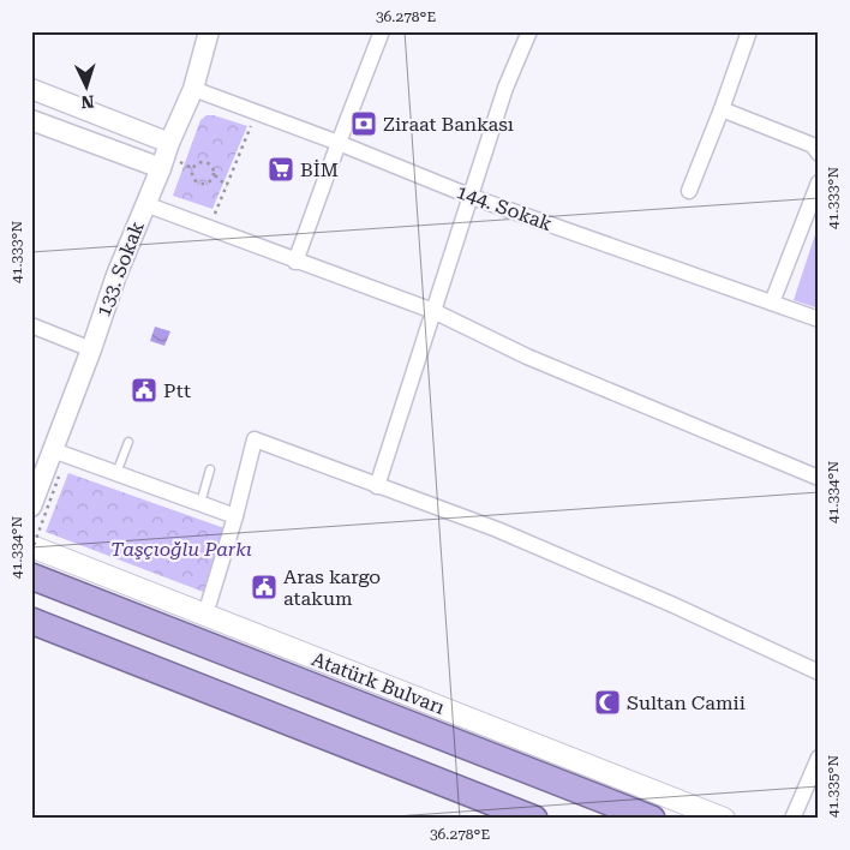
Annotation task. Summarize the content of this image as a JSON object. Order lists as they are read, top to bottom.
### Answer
{
  "streets": {
    "highway": ["Atatürk Bulvarı"],
    "street": ["144. Sokak", "133. Sokak"]
  },
  "crossings": [
    ["144. Sokak", "133. Sokak"]
  ],
  "parks": ["Taşçıoğlu Parkı"],
  "places": {
    "bank": ["Ziraat Bankası"],
    "supermarket": ["BİM"],
    "public building": ["Ptt", "Aras kargo atakum"],
    "mosque": ["Sultan Camii"]
  },
  "north": "bottom",
  "coordinates": [
    "36.278°E",
    "41.333°N",
    "41.334°N",
    "41.335°N"
  ]
}
